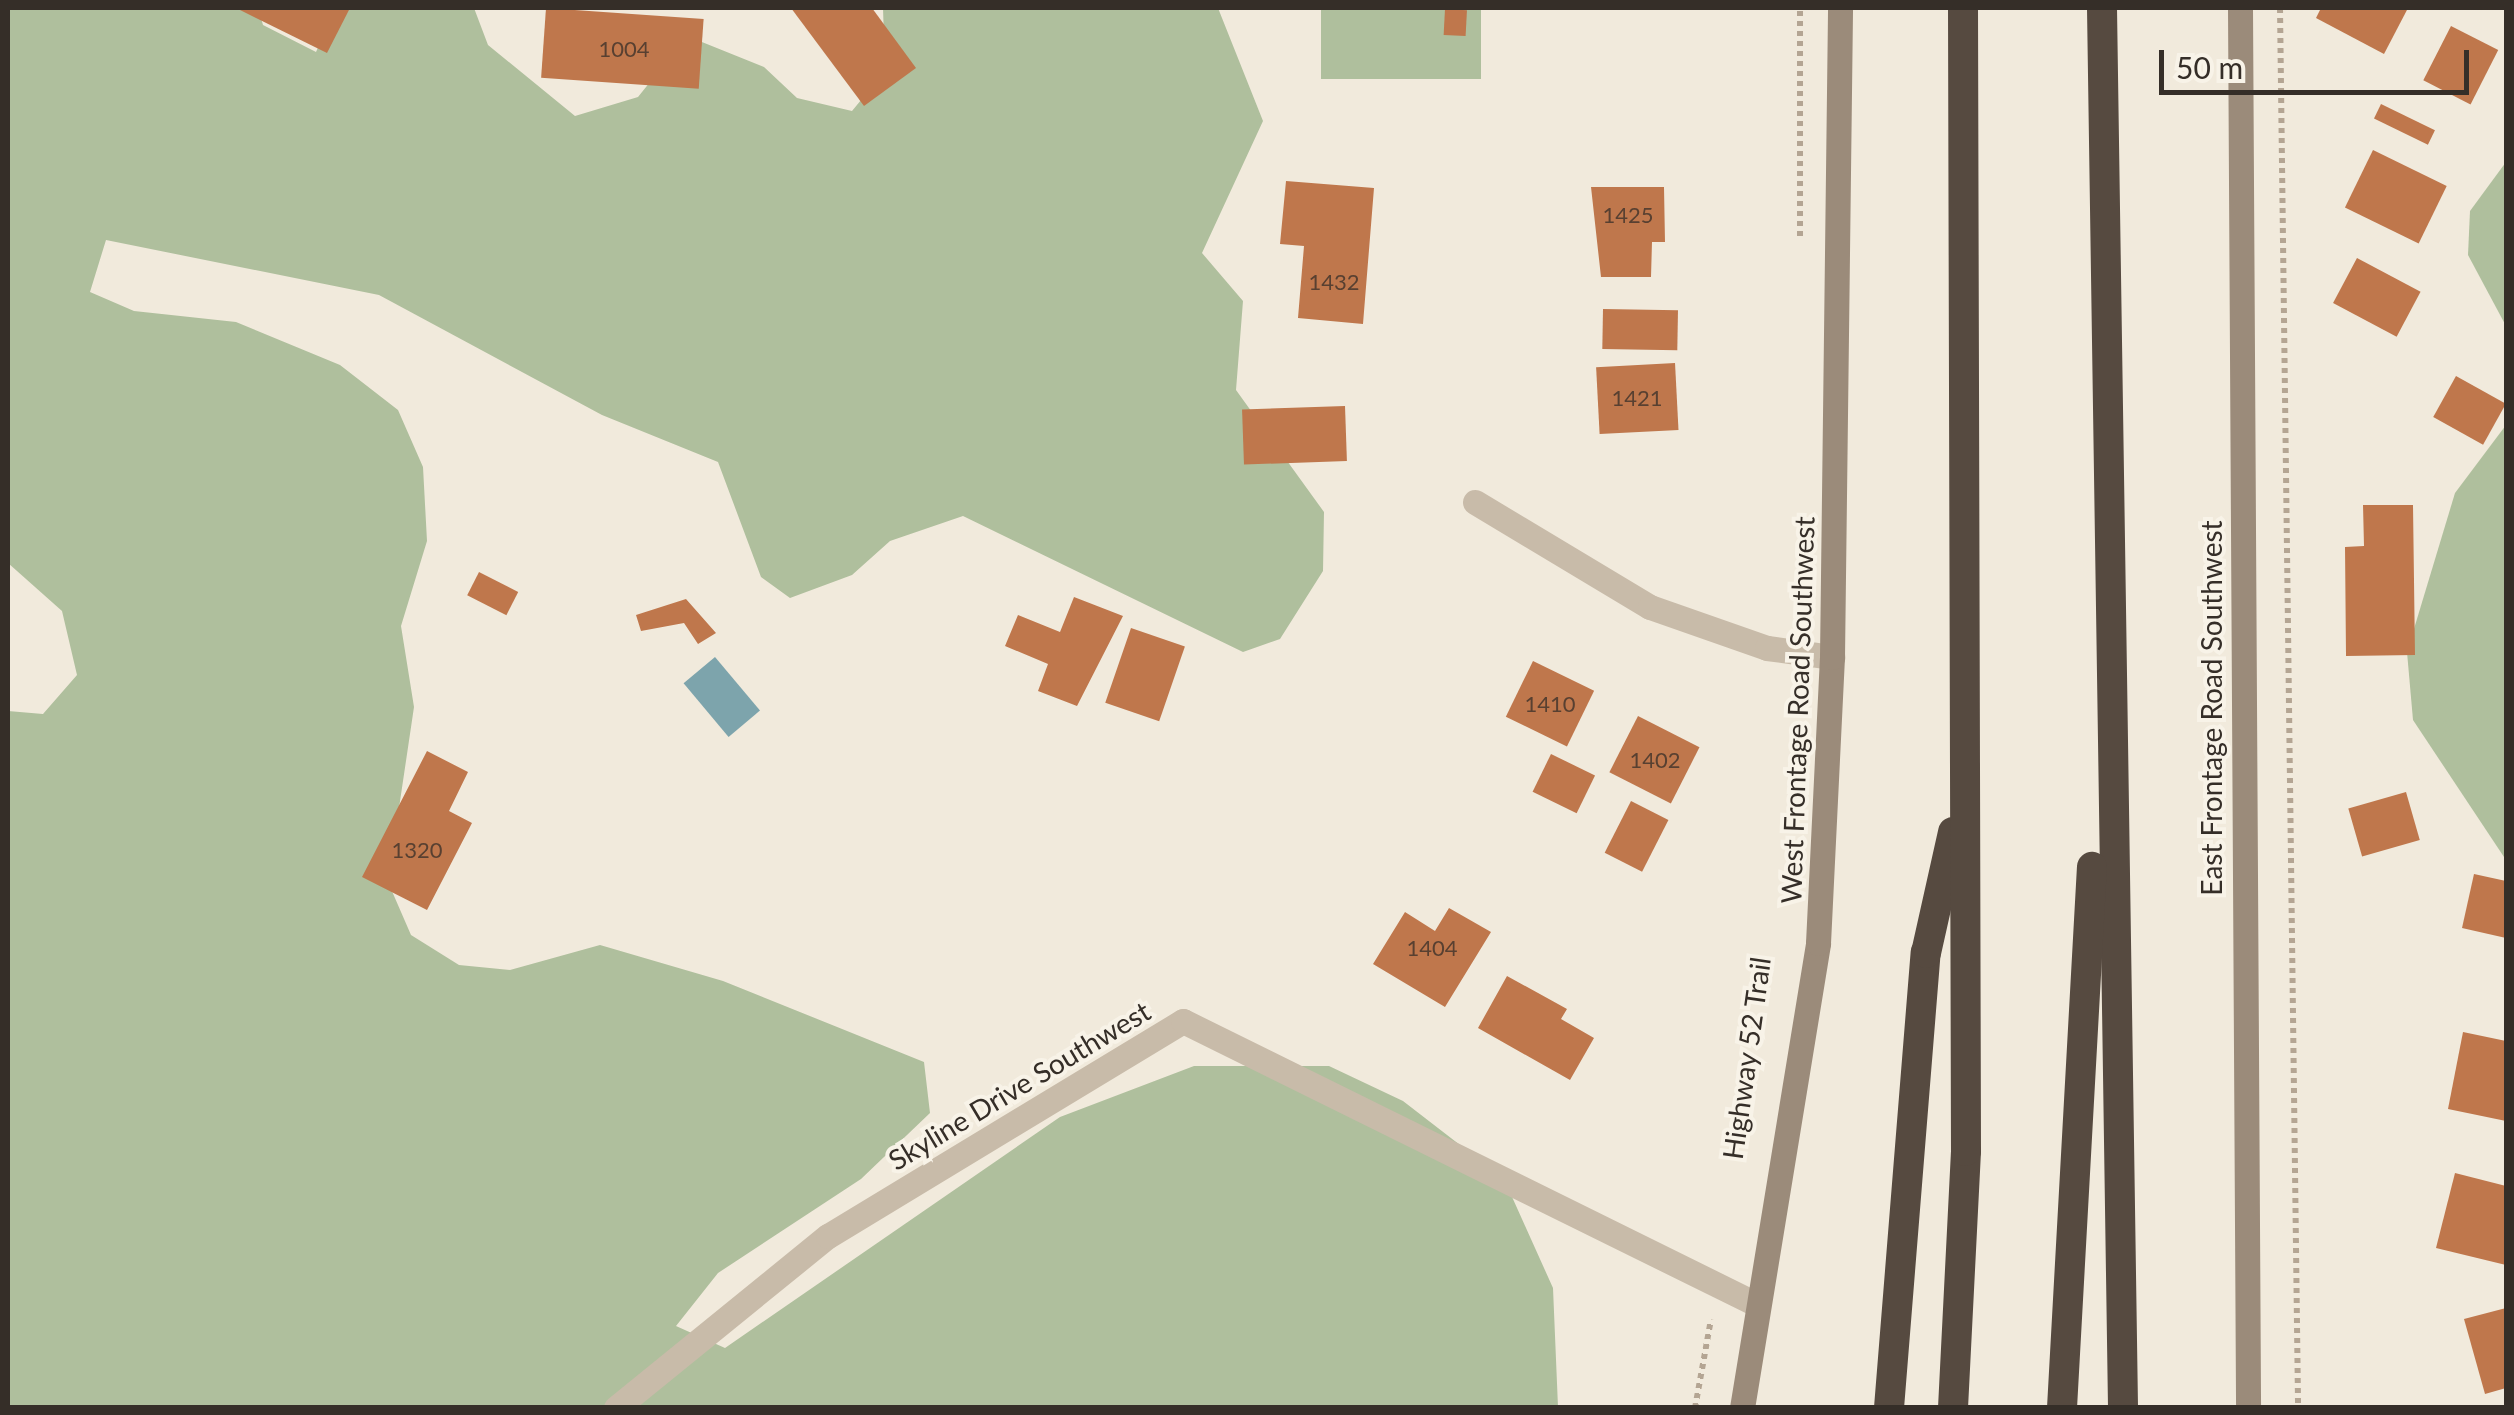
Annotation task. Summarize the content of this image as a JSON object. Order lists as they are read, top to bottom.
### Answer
{
  "streets": {
    "street": ["East Frontage Road Southwest", "West Frontage Road Southwest", "Skyline Drive Southwest"]
  },
  "crossings": [
    ["West Frontage Road Southwest", "Skyline Drive Southwest"]
  ],
  "house_numbers": [
    "1004",
    "1425",
    "1432",
    "1421",
    "1410",
    "1402",
    "1320",
    "1404"
  ],
  "scale_bar": "50 m"
}
